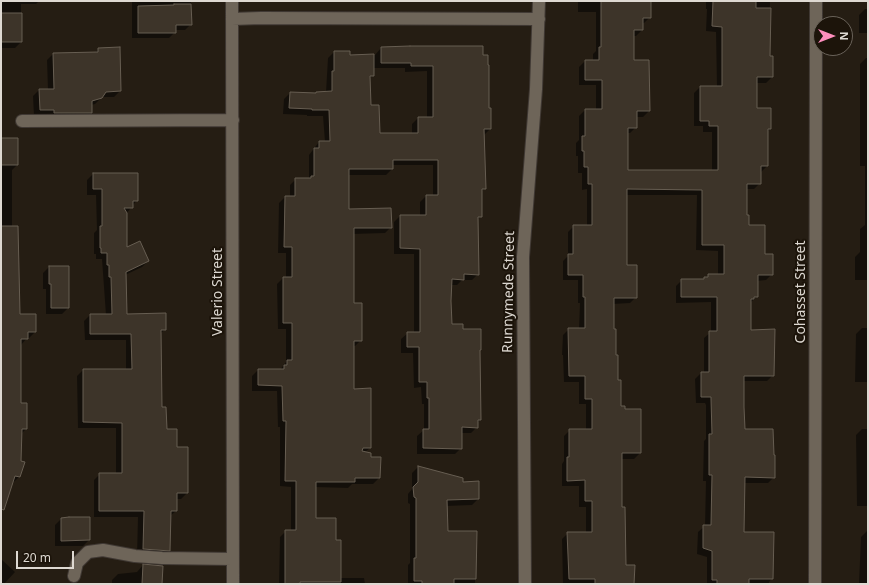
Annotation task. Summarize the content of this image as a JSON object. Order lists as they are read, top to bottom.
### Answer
{
  "streets": {
    "street": ["Valerio Street", "Runnymede Street", "Cohasset Street"]
  },
  "scale_bar": "20 m",
  "north": "right"
}
